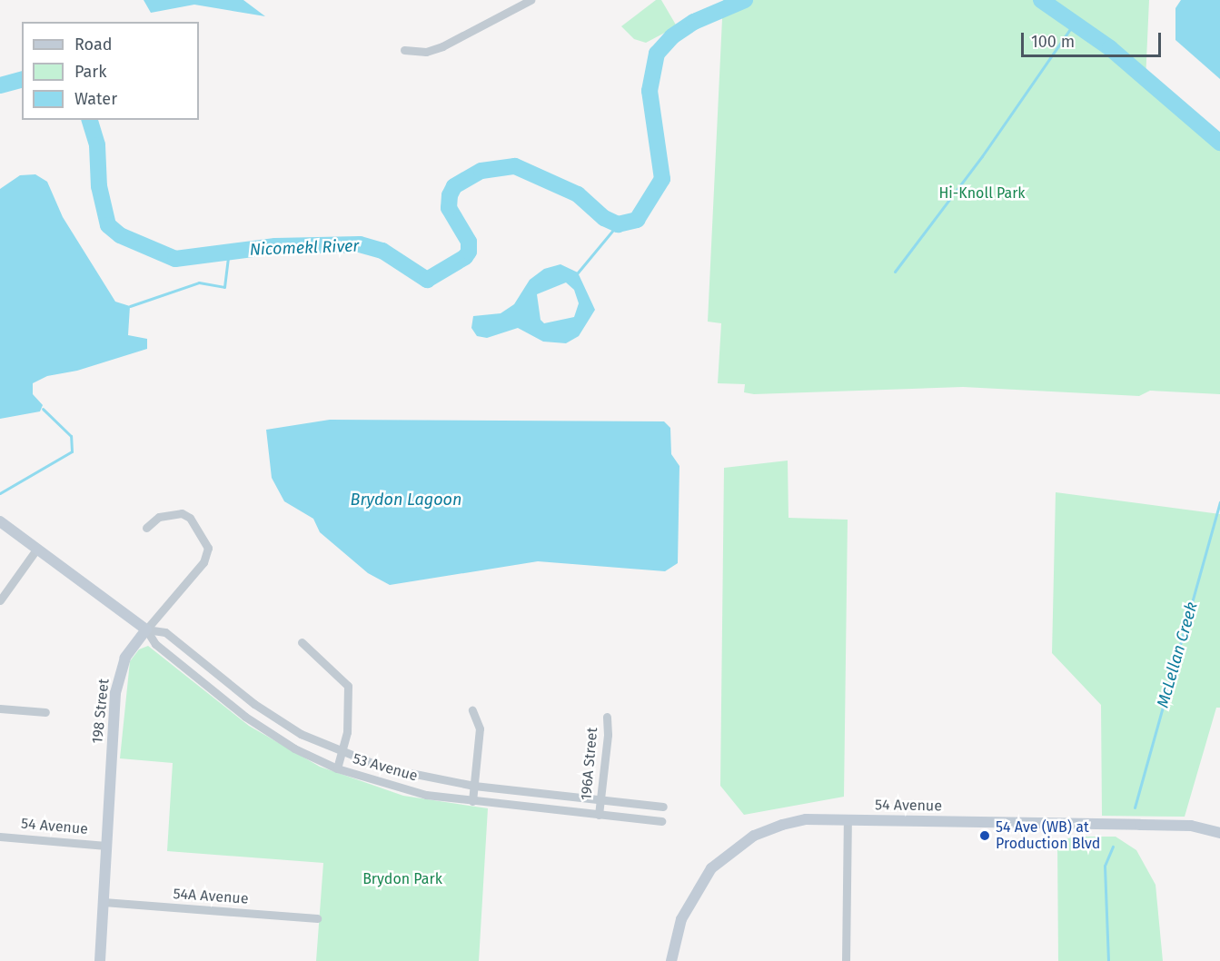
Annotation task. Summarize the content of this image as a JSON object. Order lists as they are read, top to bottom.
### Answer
{
  "streets": {
    "street": [
      "198 Street",
      "196A Street",
      "53 Avenue",
      "54 Avenue",
      "54A Avenue"
    ]
  },
  "crossings": [
    ["198 Street", "53 Avenue"],
    ["198 Street", "54 Avenue"],
    ["198 Street", "54A Avenue"],
    ["196A Street", "53 Avenue"]
  ],
  "water": ["Nicomekl River", "Brydon Lagoon", "McLellan Creek"],
  "parks": ["Hi-Knoll Park", "Brydon Park"],
  "places": ["54 Ave (WB) at Production Blvd"],
  "legend": ["Road", "Park", "Water"],
  "scale_bar": "100 m"
}
